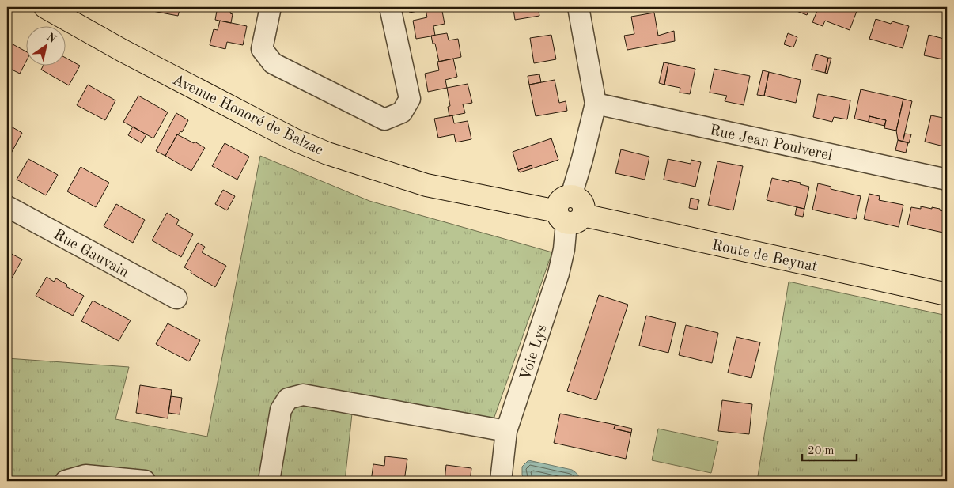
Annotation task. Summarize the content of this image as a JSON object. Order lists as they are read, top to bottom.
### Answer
{
  "streets": {
    "main road": ["Avenue Honoré de Balzac", "Route de Beynat"],
    "street": ["Rue Jean Poulverel", "Rue Gauvain", "Voie Lys"]
  },
  "crossings": [
    ["Avenue Honoré de Balzac", "Route de Beynat"],
    ["Avenue Honoré de Balzac", "Voie Lys"],
    ["Rue Jean Poulverel", "Voie Lys"],
    ["Route de Beynat", "Voie Lys"]
  ],
  "scale_bar": "20 m",
  "north": "top right"
}
